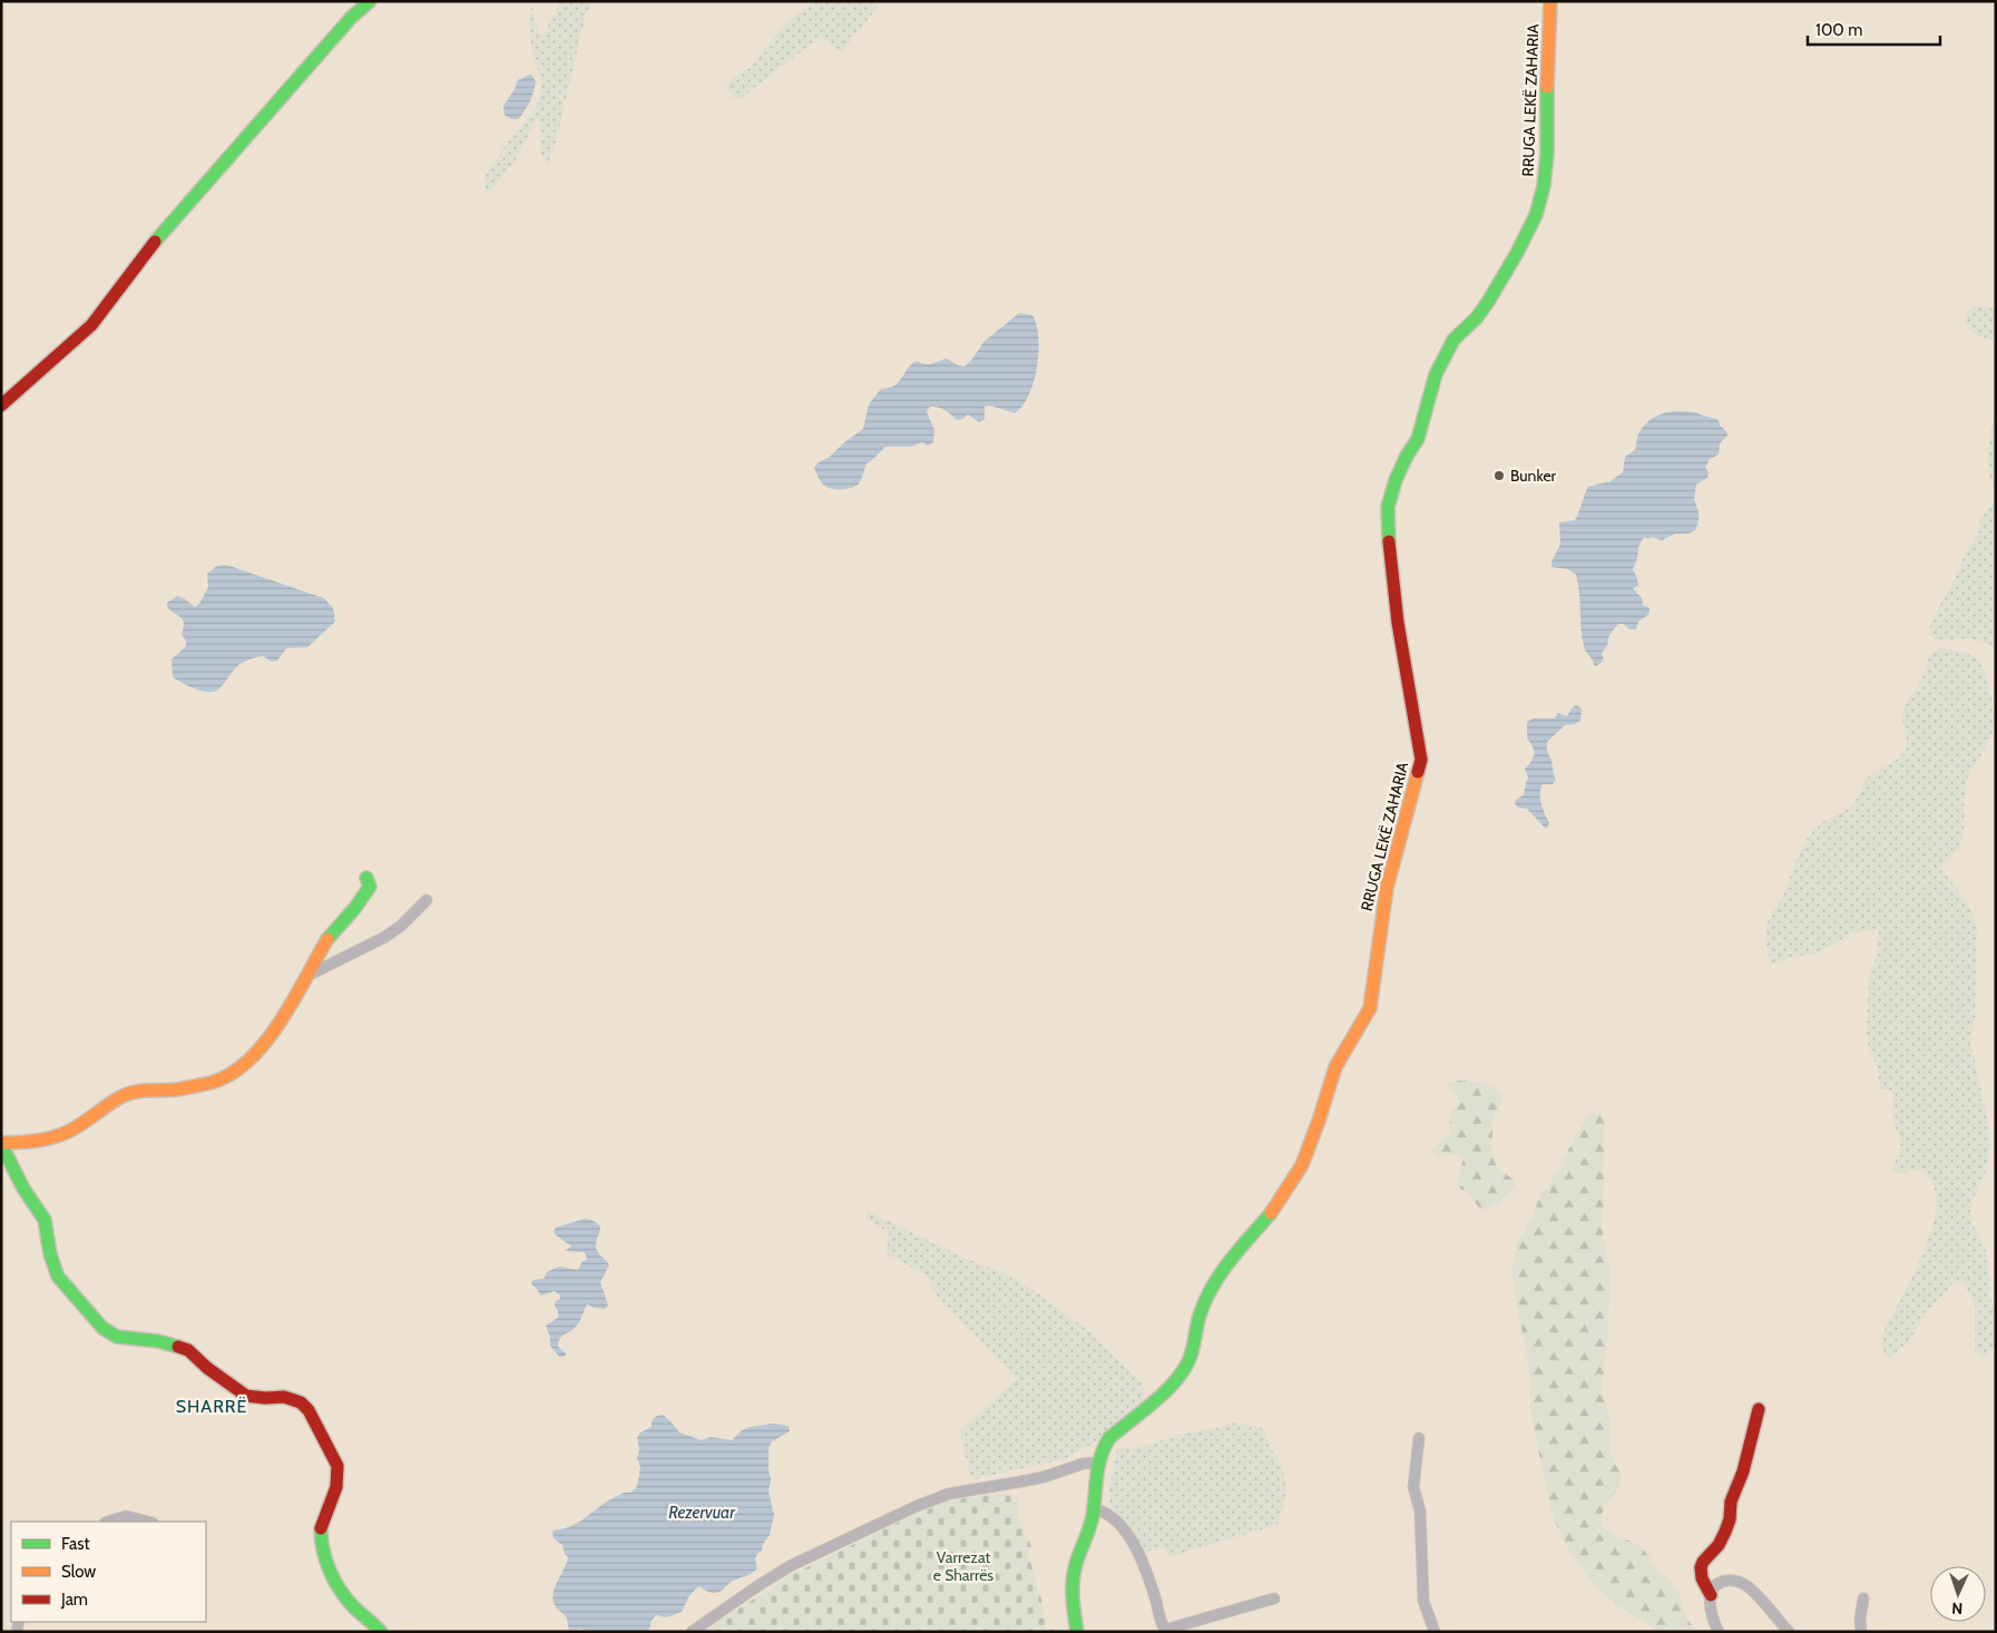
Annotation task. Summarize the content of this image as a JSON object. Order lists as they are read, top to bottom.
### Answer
{
  "streets": {
    "street": ["RRUGA LEKË ZAHARIA"]
  },
  "districts": ["SHARRË"],
  "water": ["Rezervuar"],
  "parks": ["Varrezat e Sharrës"],
  "places": ["Bunker"],
  "legend": ["Fast", "Slow", "Jam"],
  "scale_bar": "100 m",
  "north": "bottom"
}
